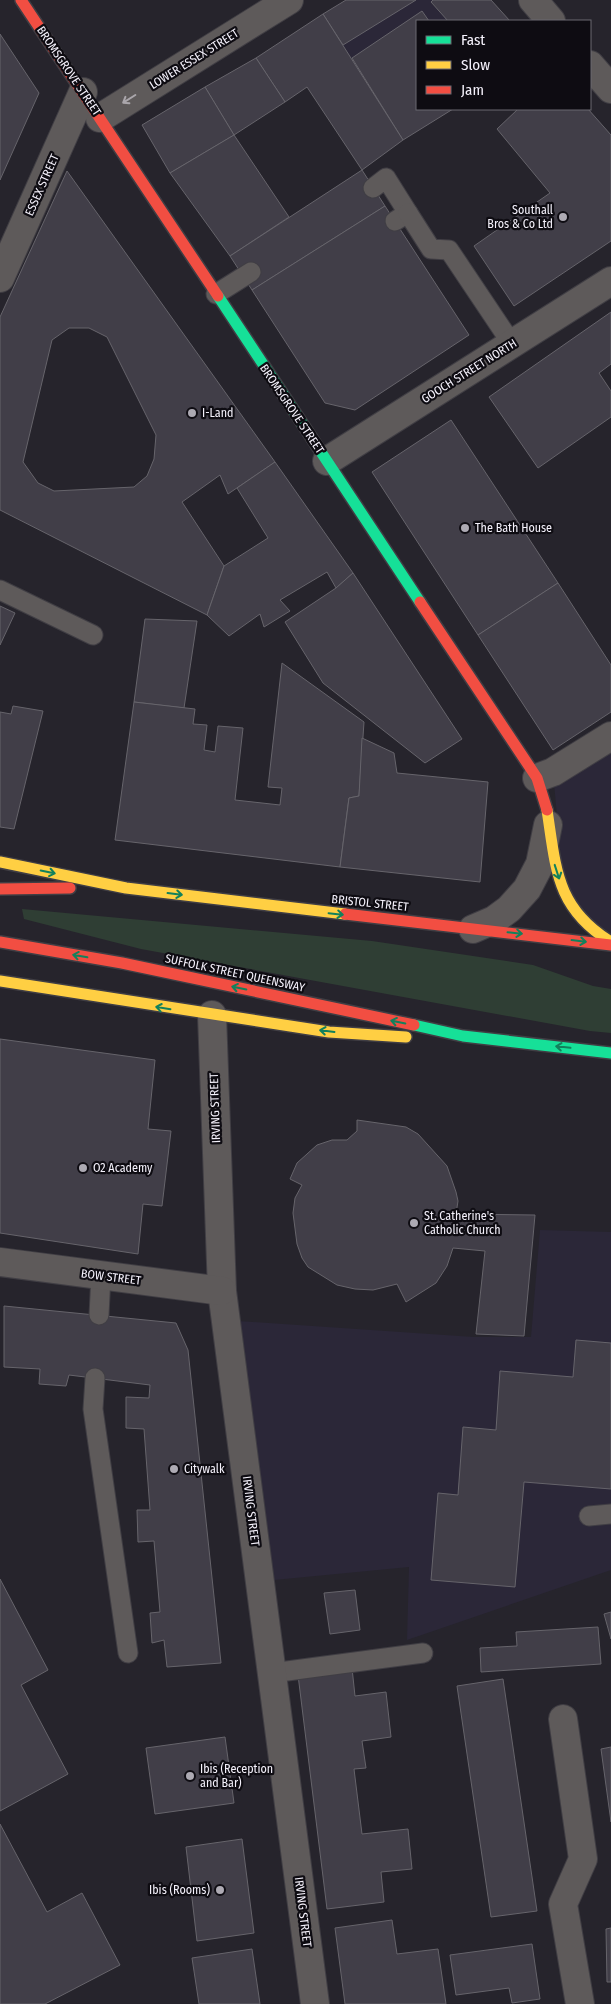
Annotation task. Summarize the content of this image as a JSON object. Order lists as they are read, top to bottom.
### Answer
{
  "streets": {
    "main road": ["BROMSGROVE STREET", "BRISTOL STREET", "SUFFOLK STREET QUEENSWAY"],
    "street": [
      "LOWER ESSEX STREET",
      "ESSEX STREET",
      "GOOCH STREET NORTH",
      "IRVING STREET",
      "BOW STREET"
    ]
  },
  "crossings": [
    ["LOWER ESSEX STREET", "BROMSGROVE STREET"],
    ["BROMSGROVE STREET", "ESSEX STREET"],
    ["BROMSGROVE STREET", "GOOCH STREET NORTH"],
    ["BROMSGROVE STREET", "BRISTOL STREET"],
    ["IRVING STREET", "BOW STREET"]
  ],
  "one_way": ["LOWER ESSEX STREET", "BRISTOL STREET"],
  "places": [
    "Southall Bros & Co Ltd",
    "I-Land",
    "The Bath House",
    "O2 Academy",
    "St. Catherine's Catholic Church",
    "Citywalk",
    "Ibis (Reception and Bar)",
    "Ibis (Rooms)"
  ],
  "legend": ["Fast", "Slow", "Jam"]
}
